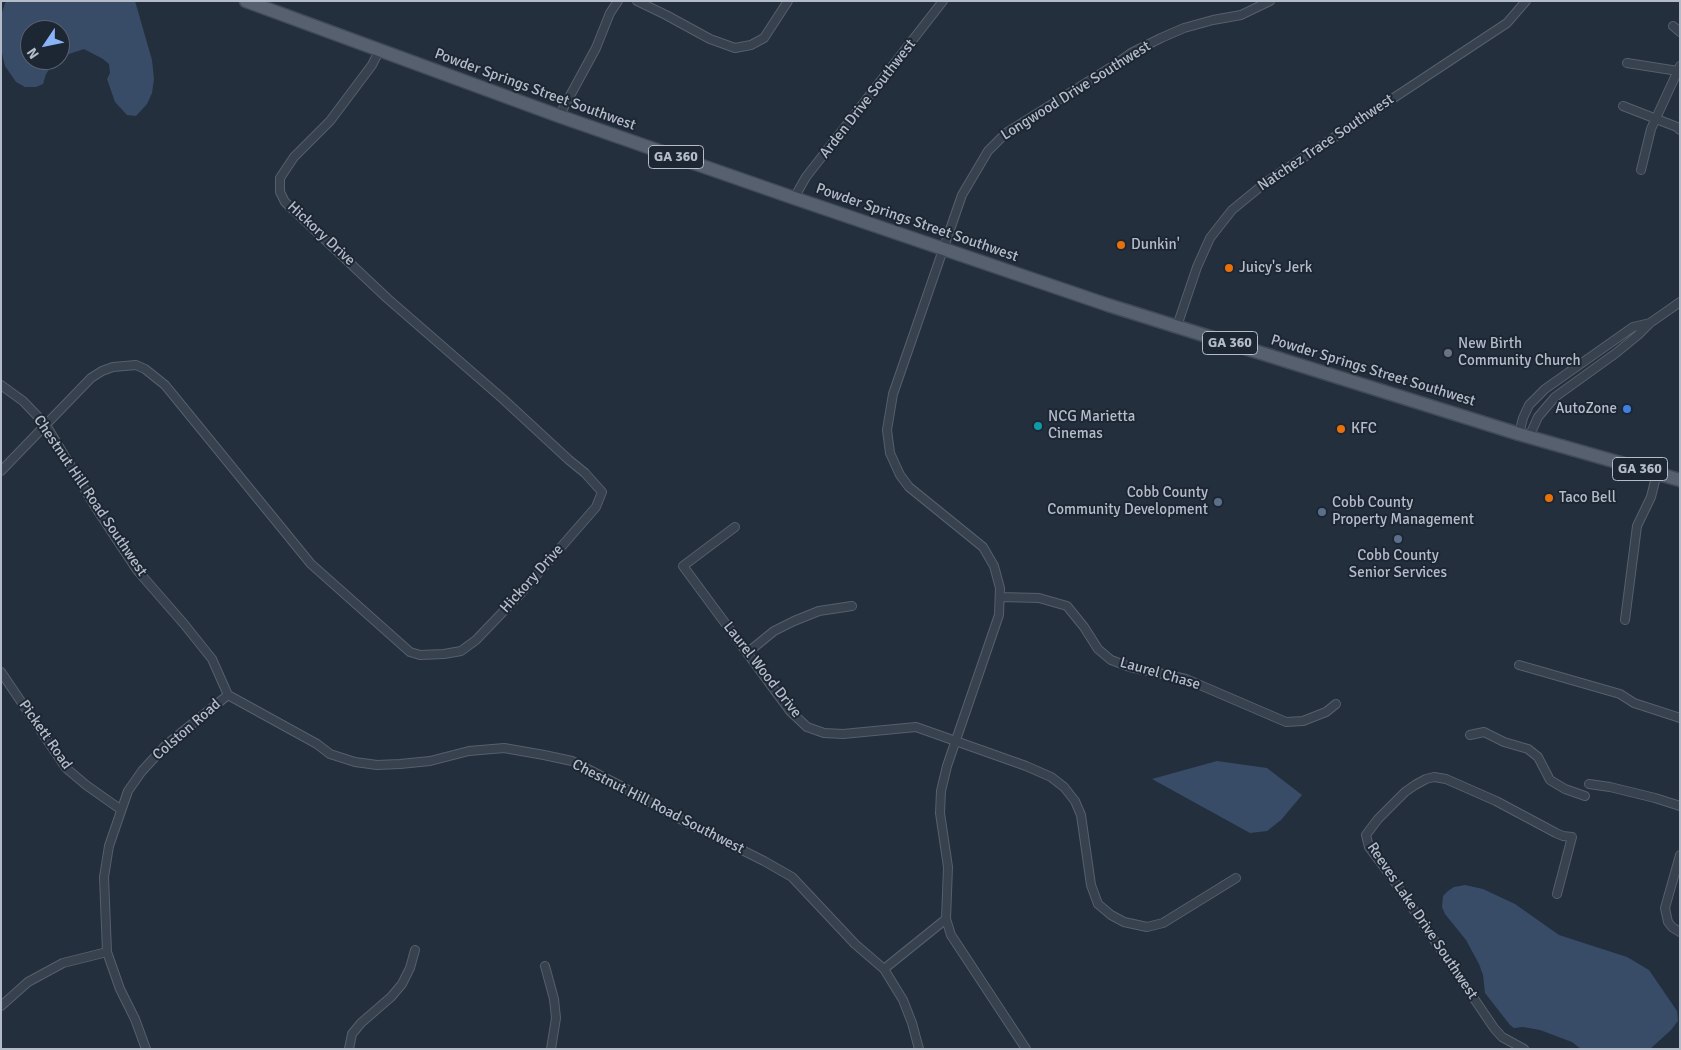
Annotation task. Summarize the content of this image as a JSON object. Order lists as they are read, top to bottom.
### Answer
{
  "streets": {
    "main road": ["Powder Springs Street Southwest", "GA 360"],
    "street": [
      "Longwood Drive Southwest",
      "Arden Drive Southwest",
      "Natchez Trace Southwest",
      "Hickory Drive",
      "Chestnut Hill Road Southwest",
      "Laurel Wood Drive",
      "Laurel Chase",
      "Colston Road",
      "Pickett Road",
      "Reeves Lake Drive Southwest"
    ]
  },
  "crossings": [
    ["Powder Springs Street Southwest", "Longwood Drive Southwest"],
    ["Powder Springs Street Southwest", "Arden Drive Southwest"],
    ["Powder Springs Street Southwest", "Natchez Trace Southwest"],
    ["Powder Springs Street Southwest", "GA 360"],
    ["Powder Springs Street Southwest", "Hickory Drive"],
    ["Longwood Drive Southwest", "Laurel Wood Drive"],
    ["Longwood Drive Southwest", "Laurel Chase"],
    ["Hickory Drive", "Chestnut Hill Road Southwest"],
    ["Chestnut Hill Road Southwest", "Colston Road"],
    ["Colston Road", "Pickett Road"]
  ],
  "places": [
    "Dunkin'",
    "Juicy's Jerk",
    "New Birth Community Church",
    "AutoZone",
    "NCG Marietta Cinemas",
    "KFC",
    "Taco Bell",
    "Cobb County Community Development",
    "Cobb County Property Management",
    "Cobb County Senior Services"
  ],
  "north": "bottom left"
}
